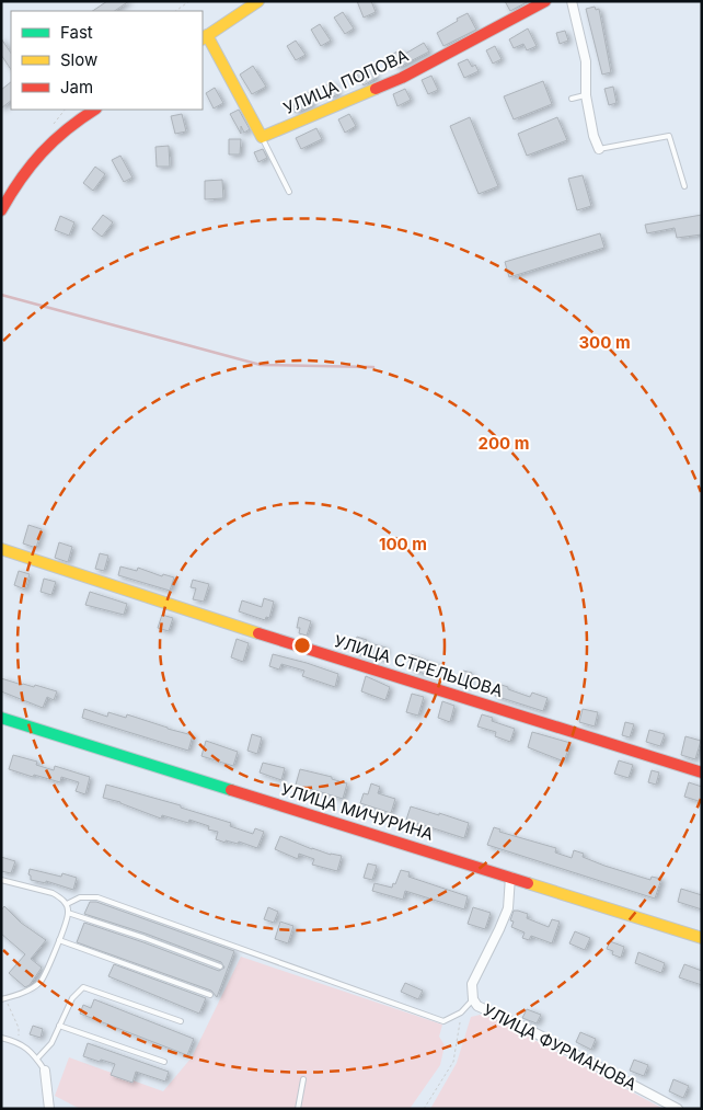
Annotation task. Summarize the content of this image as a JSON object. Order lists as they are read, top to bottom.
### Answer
{
  "streets": {
    "street": [
      "УЛИЦА ПОПОВА",
      "УЛИЦА СТРЕЛЬЦОВА",
      "УЛИЦА МИЧУРИНА",
      "УЛИЦА ФУРМАНОВА"
    ]
  },
  "crossings": [
    ["УЛИЦА МИЧУРИНА", "УЛИЦА ФУРМАНОВА"]
  ],
  "legend": ["Fast", "Slow", "Jam"],
  "rings": ["300 m", "200 m", "100 m"]
}
